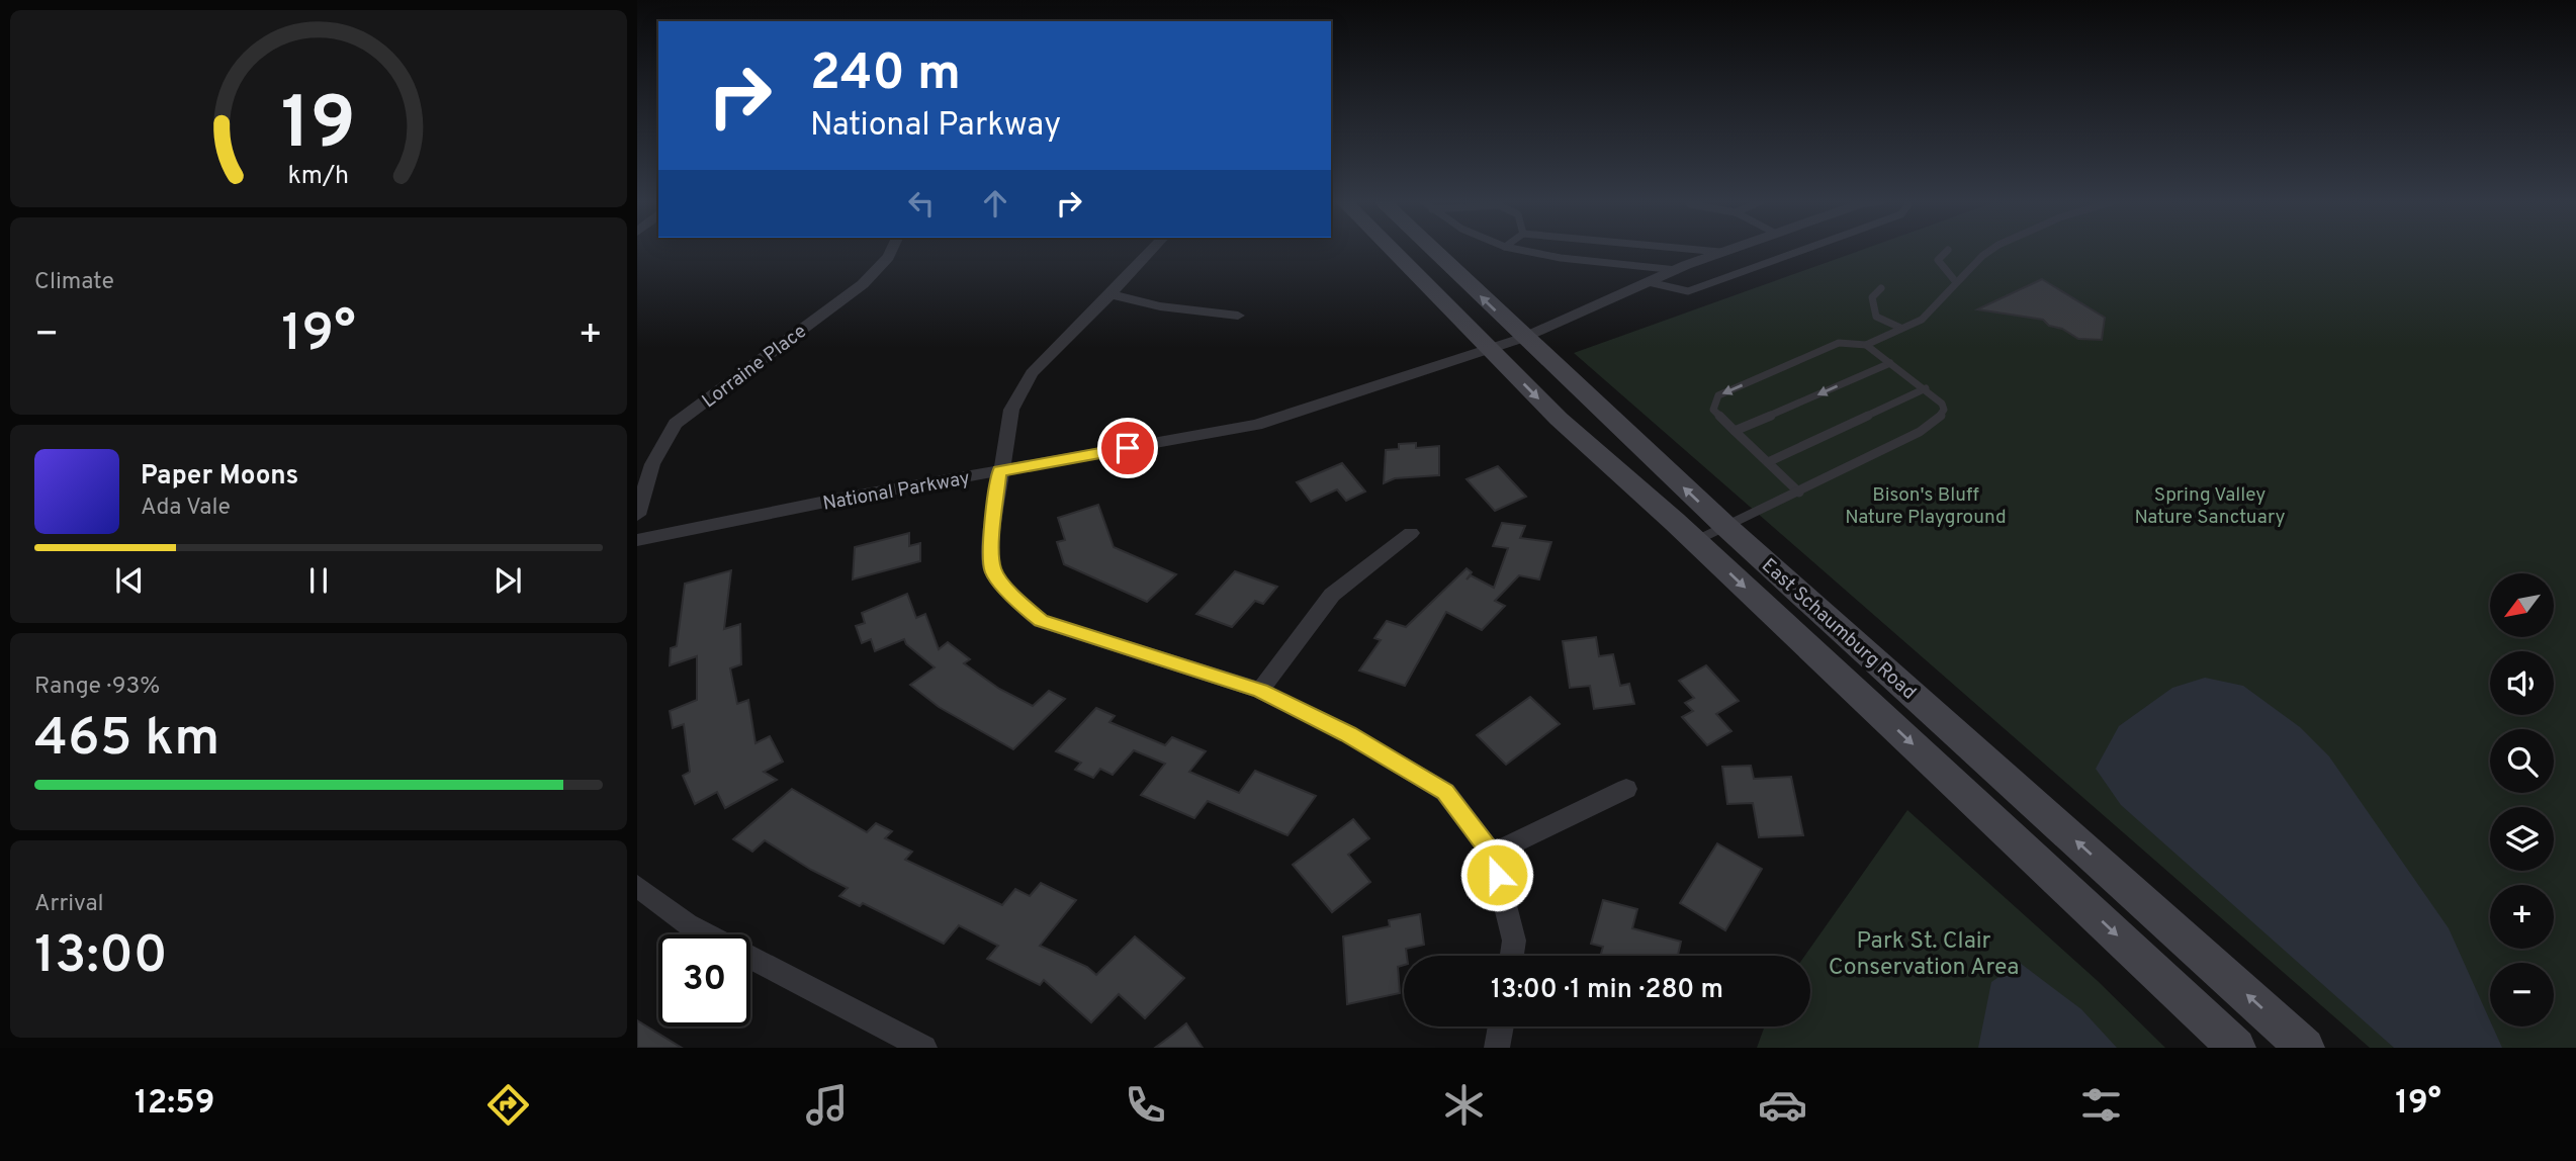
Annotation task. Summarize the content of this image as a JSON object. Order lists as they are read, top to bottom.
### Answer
{
  "streets": {
    "main road": ["East Schaumburg Road"],
    "street": ["Lorraine Place", "National Parkway"]
  },
  "crossings": [
    ["National Parkway", "East Schaumburg Road"]
  ],
  "parks": ["Bison's Bluff Nature Playground", "Spring Valley Nature Sanctuary", "Park St. Clair Conservation Area"],
  "north": "bottom left",
  "page": {
    "turn": ["240 m", "National Parkway"],
    "tile": [
      "Climate",
      ["Range · 93%", "465 km"],
      ["Arrival", "13:00"]
    ],
    "heat": ["−", "19°", "+"],
    "song": ["Paper Moons", "Ada Vale"],
    "map_buttons": ["+", "−"],
    "limit": "30",
    "trip": "13:00 · 1 min · 280 m",
    "tabs": ["12:59", "19°"],
    "gauge": ["19", "km/h"]
  }
}
